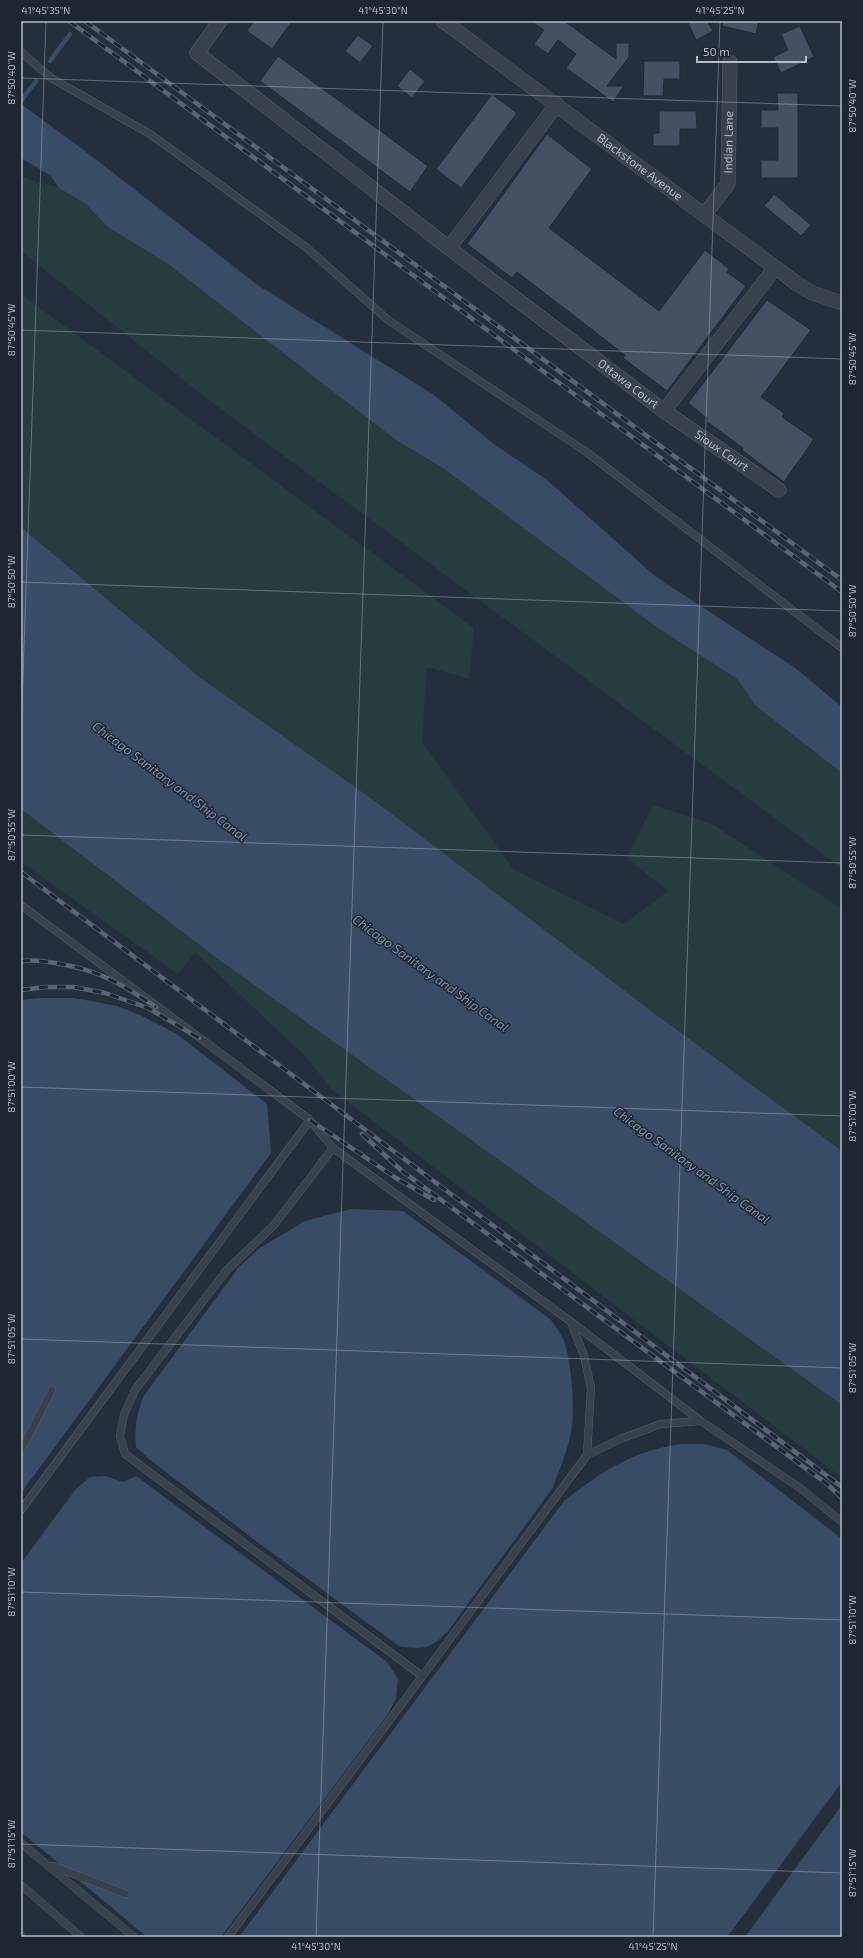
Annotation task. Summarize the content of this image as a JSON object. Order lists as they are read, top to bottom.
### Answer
{
  "streets": {
    "street": [
      "Indian Lane",
      "Blackstone Avenue",
      "Ottawa Court",
      "Sioux Court"
    ]
  },
  "crossings": [
    ["Indian Lane", "Blackstone Avenue"],
    ["Blackstone Avenue", "Ottawa Court"],
    ["Ottawa Court", "Sioux Court"]
  ],
  "water": ["Chicago Sanitary and Ship Canal"],
  "scale_bar": "50 m",
  "coordinates": [
    "41°45'35\"N",
    "41°45'30\"N",
    "41°45'25\"N",
    "87°50'40\"W",
    "87°50'45\"W",
    "87°50'50\"W",
    "87°50'55\"W",
    "87°51'00\"W",
    "87°51'05\"W",
    "87°51'10\"W",
    "87°51'15\"W"
  ]
}
